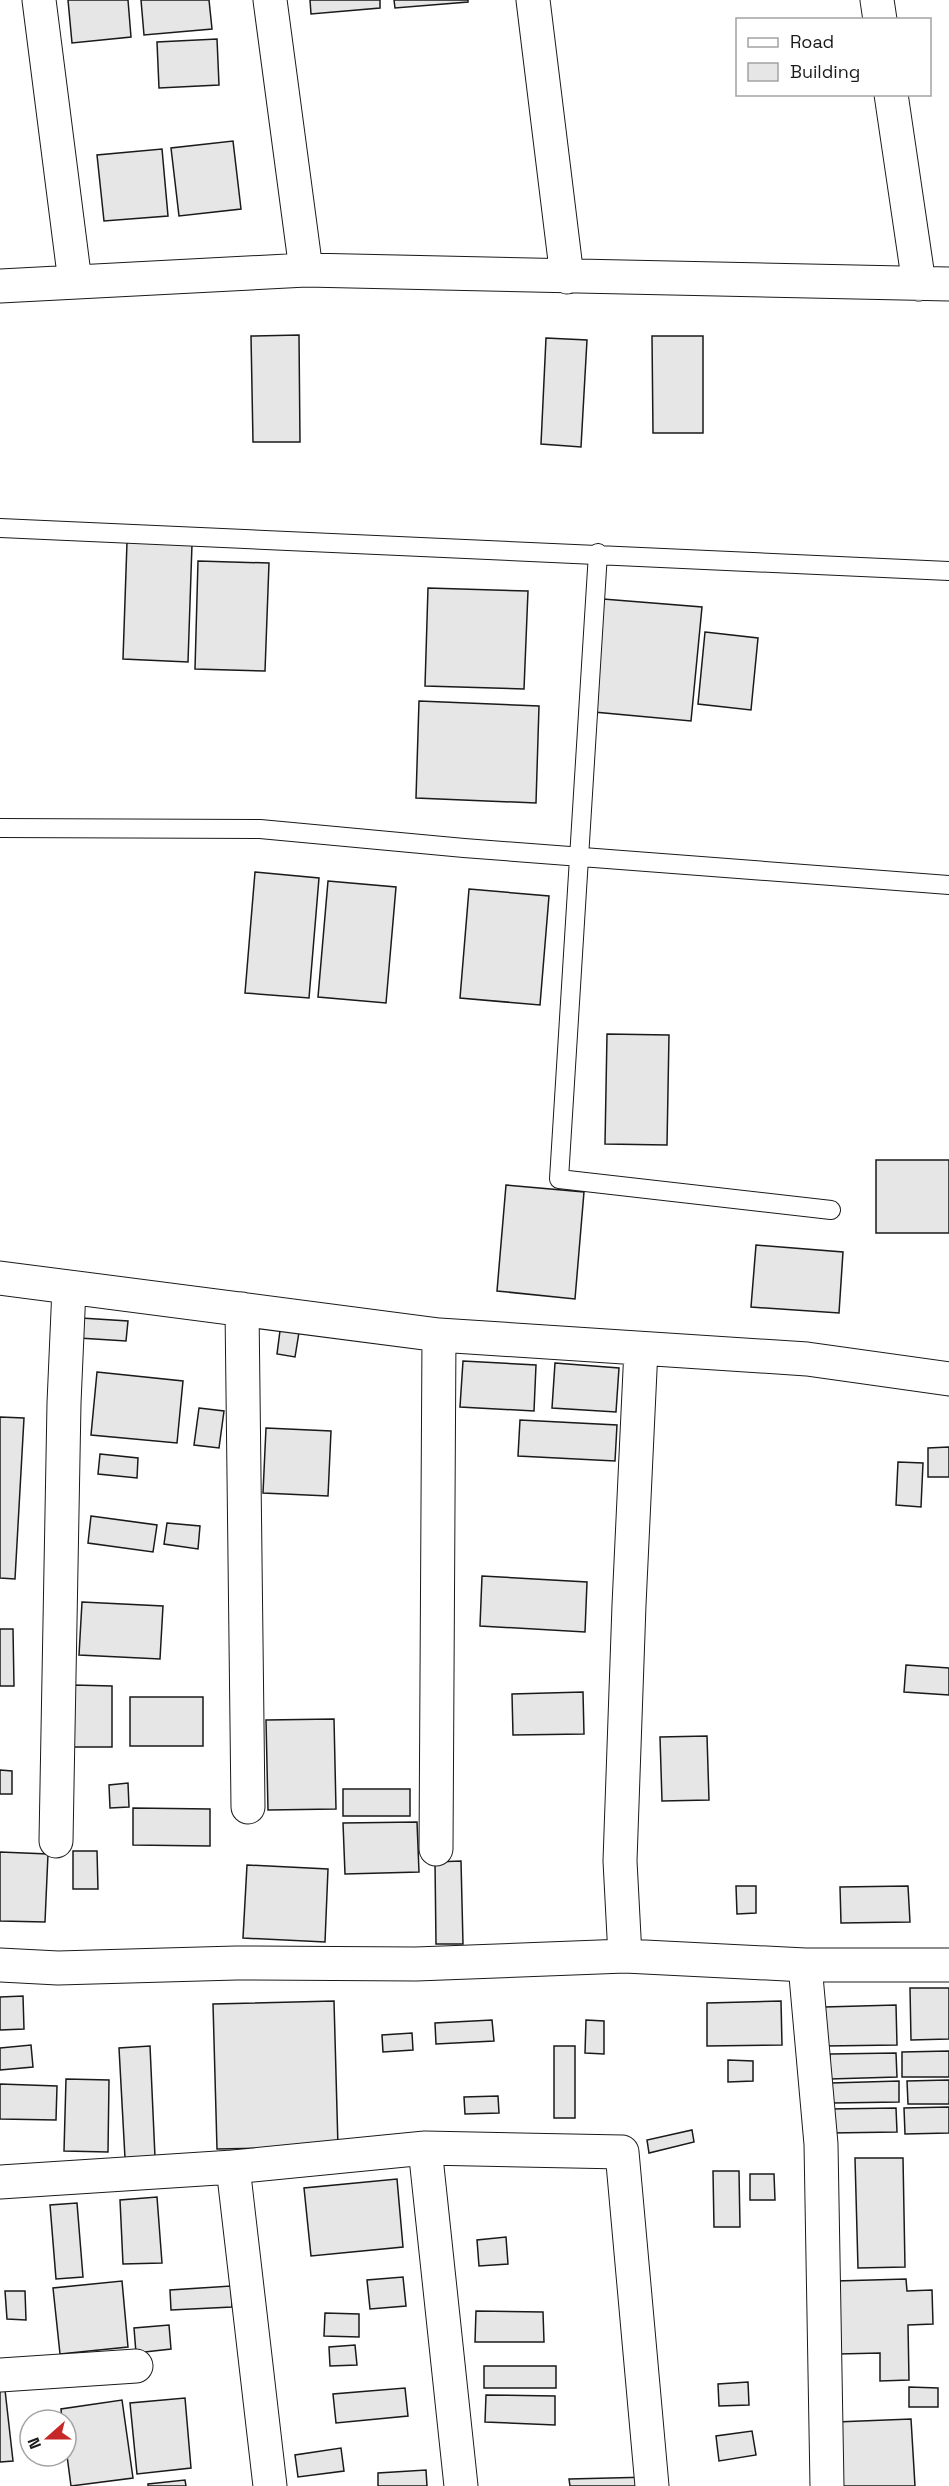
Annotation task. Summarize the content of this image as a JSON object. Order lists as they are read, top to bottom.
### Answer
{
  "legend": ["Road", "Building"],
  "north": "left"
}
